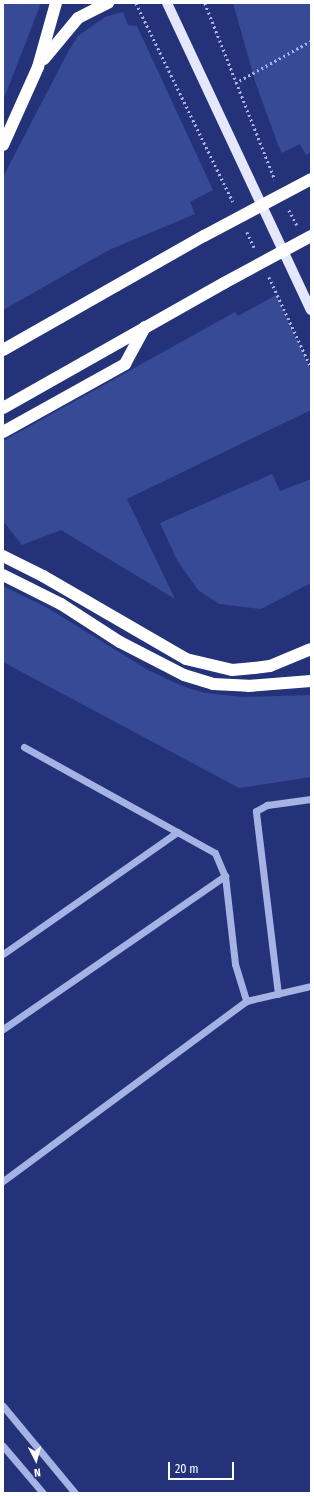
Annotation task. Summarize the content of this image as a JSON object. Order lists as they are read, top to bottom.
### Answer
{
  "scale_bar": "20 m",
  "north": "bottom"
}
